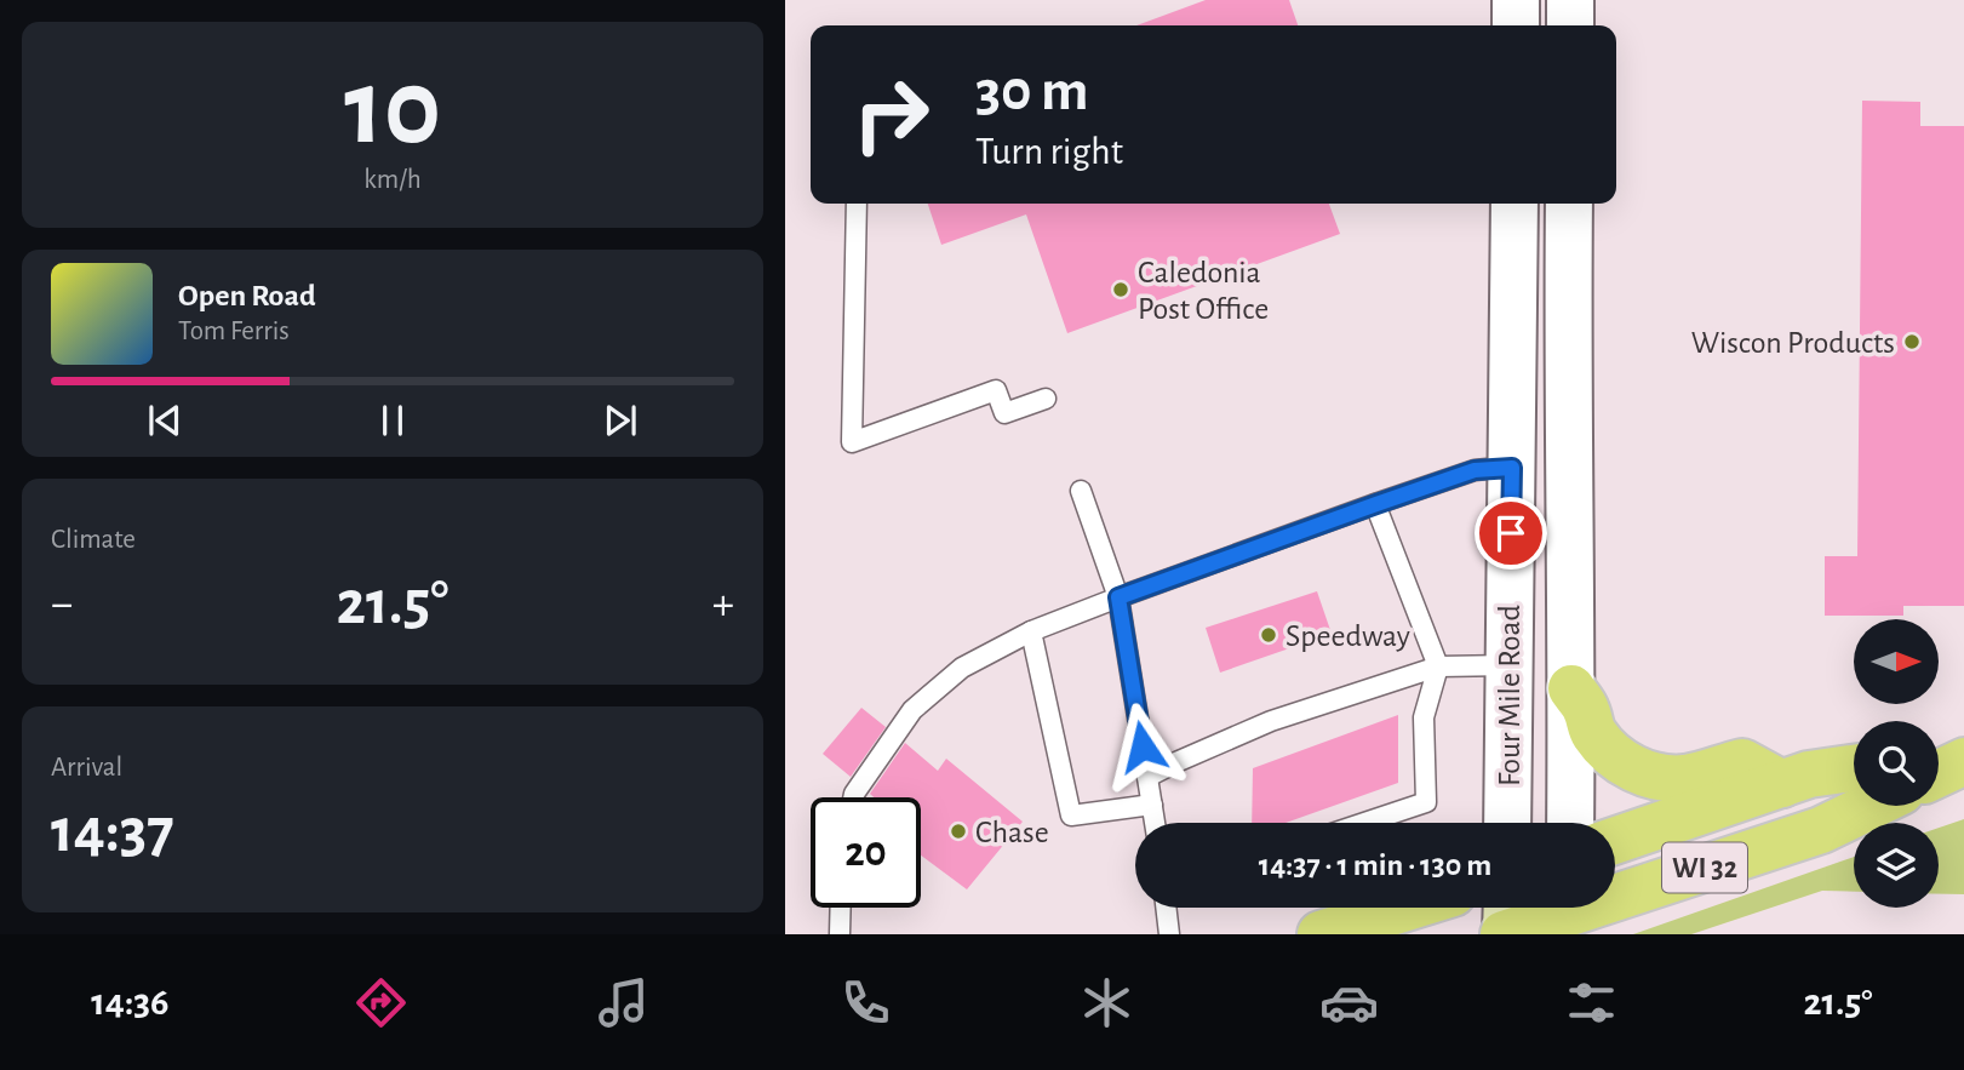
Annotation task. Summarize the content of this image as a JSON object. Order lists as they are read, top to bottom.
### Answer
{
  "streets": {
    "main road": ["WI 32"],
    "street": ["Four Mile Road"]
  },
  "places": [
    "Caledonia Post Office",
    "Wiscon Products",
    "Speedway",
    "Chase"
  ],
  "north": "right",
  "page": {
    "tile": [
      ["10", "km/h"],
      "Climate",
      ["Arrival", "14:37"]
    ],
    "turn": ["30 m", "Turn right"],
    "song": ["Open Road", "Tom Ferris"],
    "heat": ["−", "21.5°", "+"],
    "limit": "20",
    "trip": "14:37 · 1 min · 130 m",
    "tabs": ["14:36", "21.5°"]
  }
}
